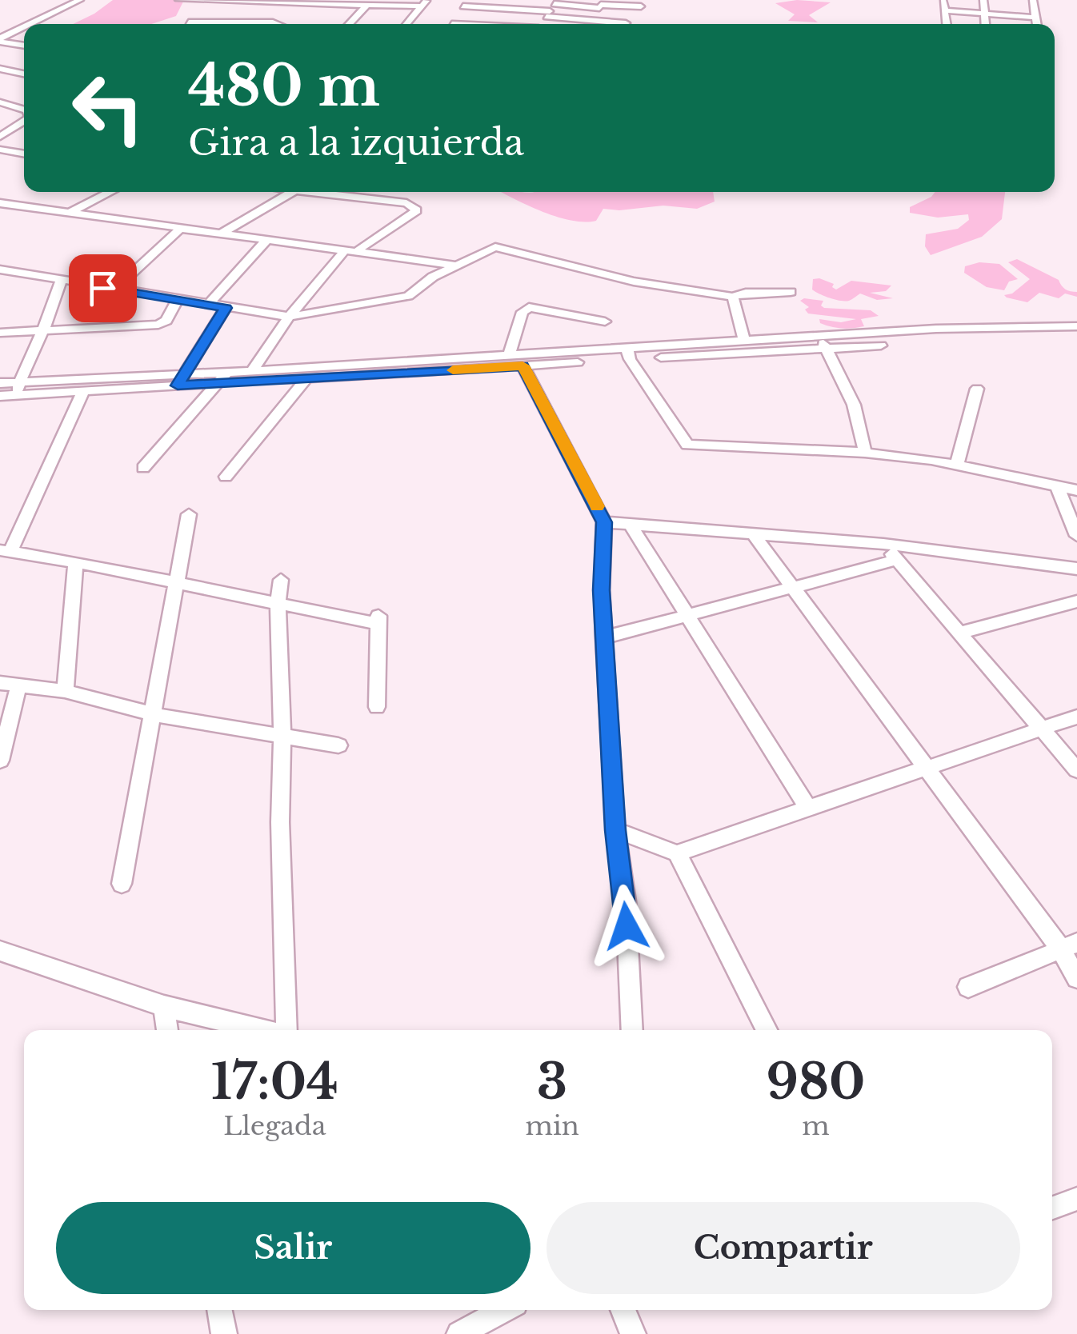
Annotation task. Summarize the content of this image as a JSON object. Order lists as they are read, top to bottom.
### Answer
{
  "page": {
    "turn": ["480 m", "Gira a la izquierda"],
    "eta": [
      "17:04",
      "Llegada",
      "3",
      "min",
      "980",
      "m"
    ],
    "buttons": ["Salir", "Compartir"]
  }
}
